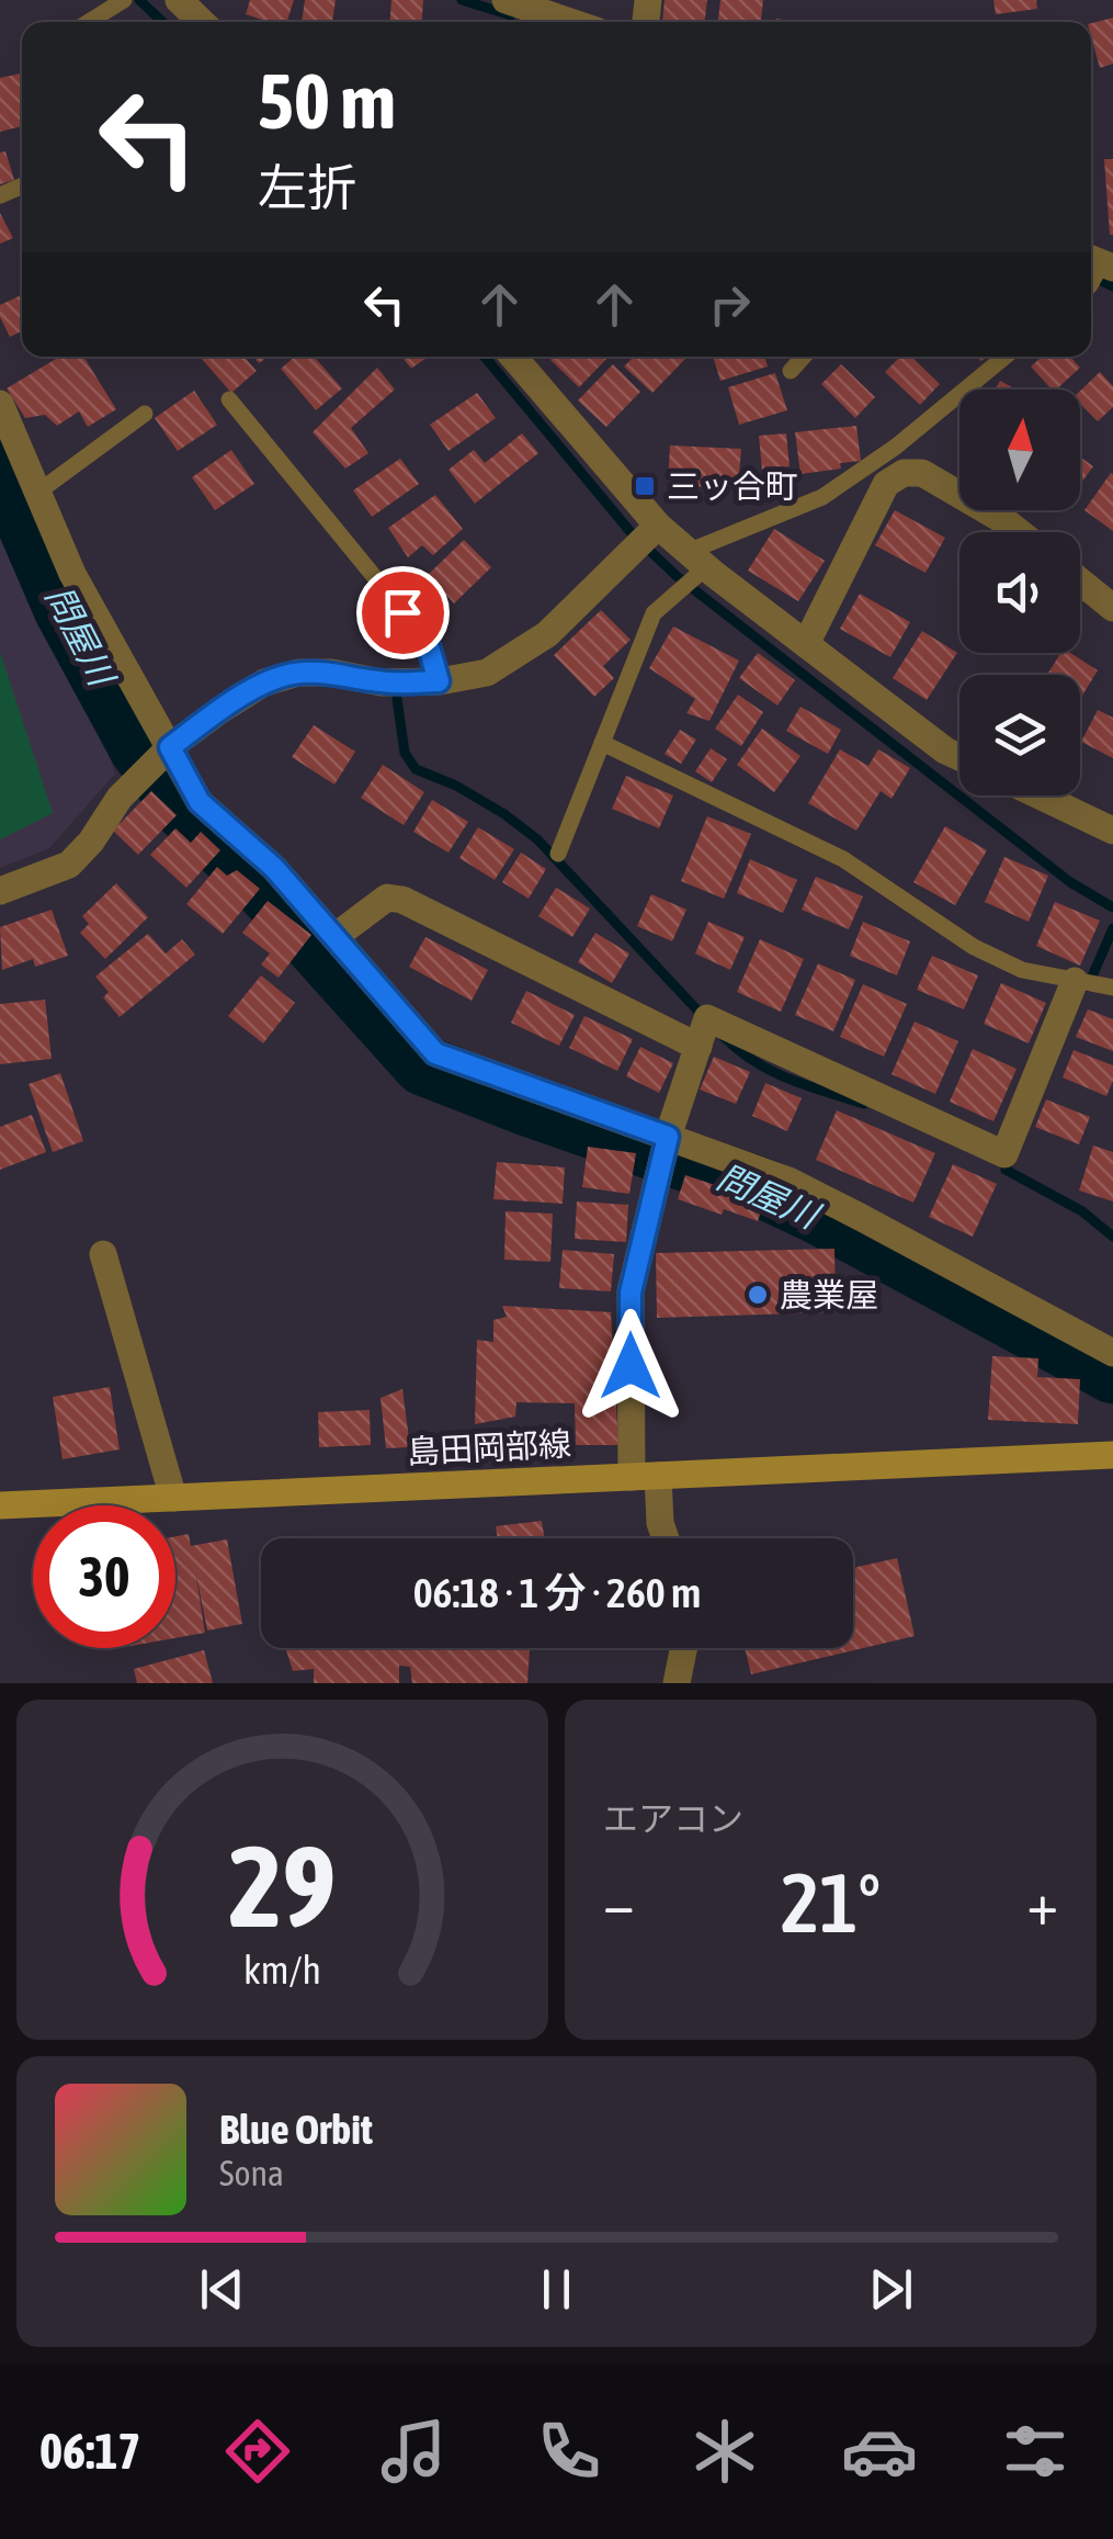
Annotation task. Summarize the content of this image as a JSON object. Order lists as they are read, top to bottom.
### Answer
{
  "streets": {
    "main road": ["島田岡部線"]
  },
  "water": ["問屋川"],
  "places": {
    "transit": ["三ッ合町"],
    "other": ["農業屋"]
  },
  "north": "top",
  "page": {
    "turn": ["50 m", "左折"],
    "limit": "30",
    "trip": "06:18 · 1 分 · 260 m",
    "tile": "エアコン",
    "heat": ["−", "21°", "+"],
    "song": ["Blue Orbit", "Sona"],
    "tabs": "06:17",
    "gauge": ["29", "km/h"]
  }
}
